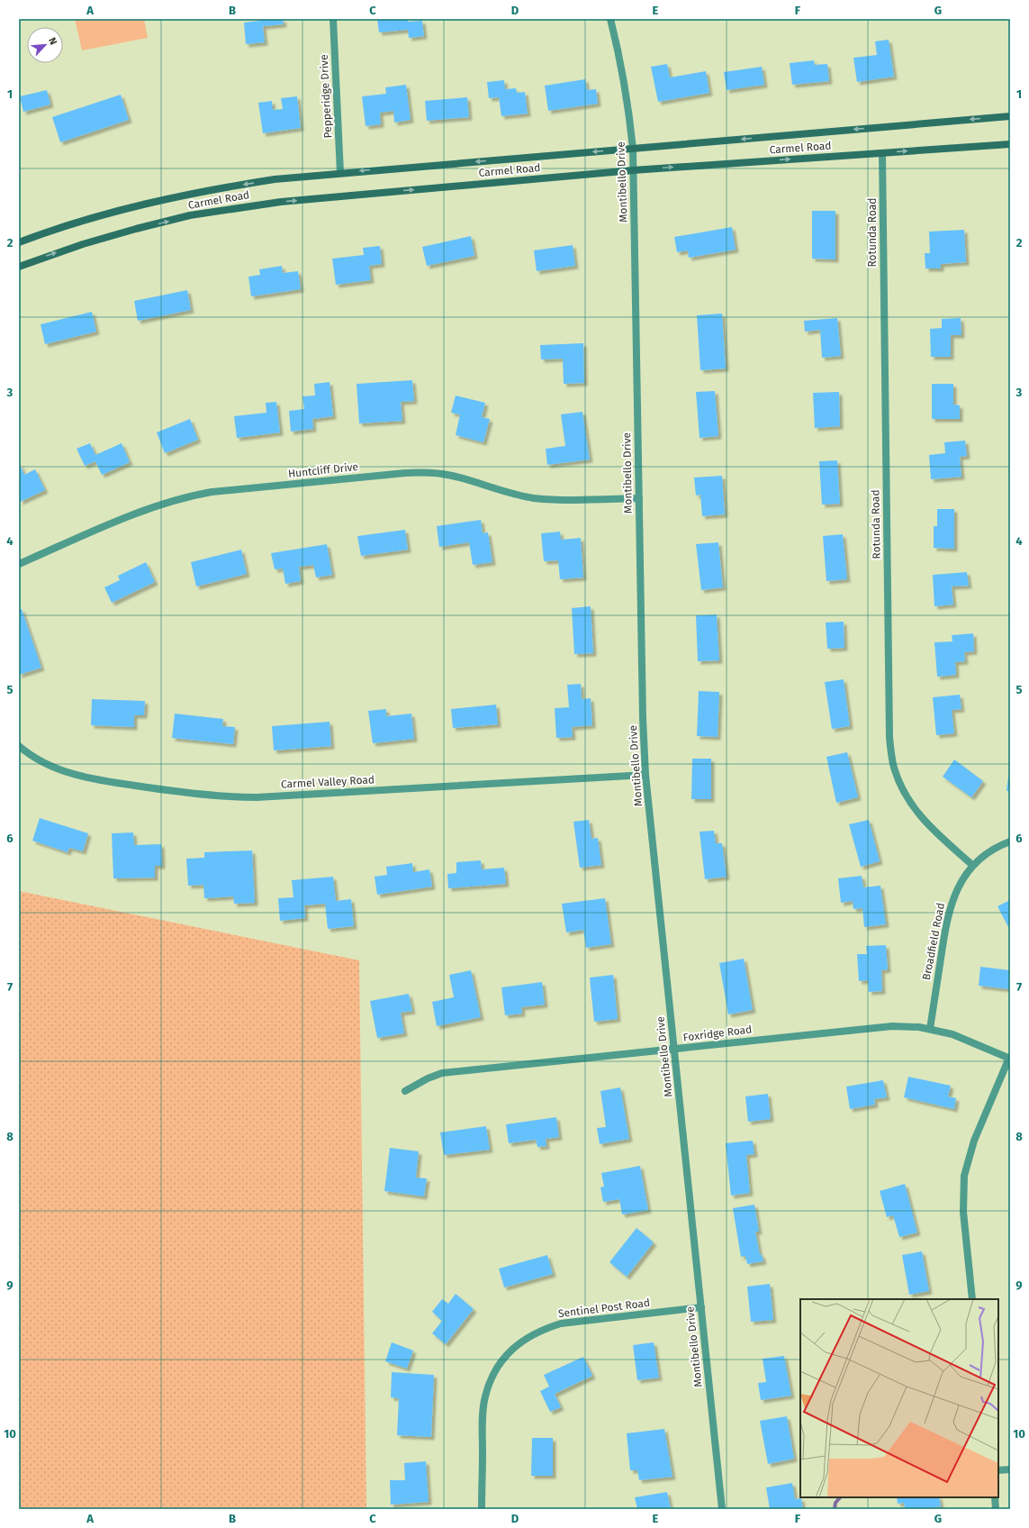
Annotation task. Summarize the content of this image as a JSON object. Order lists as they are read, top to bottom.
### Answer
{
  "streets": {
    "main road": ["Carmel Road"],
    "street": [
      "Pepperidge Drive",
      "Montibello Drive",
      "Rotunda Road",
      "Huntcliff Drive",
      "Carmel Valley Road",
      "Broadfield Road",
      "Foxridge Road",
      "Sentinel Post Road"
    ]
  },
  "crossings": [
    ["Pepperidge Drive", "Carmel Road"],
    ["Carmel Road", "Montibello Drive"],
    ["Carmel Road", "Rotunda Road"],
    ["Montibello Drive", "Huntcliff Drive"],
    ["Montibello Drive", "Carmel Valley Road"],
    ["Montibello Drive", "Foxridge Road"],
    ["Montibello Drive", "Sentinel Post Road"],
    ["Rotunda Road", "Broadfield Road"],
    ["Broadfield Road", "Foxridge Road"]
  ],
  "north": "top right",
  "grid": {
    "columns": [
      "A",
      "B",
      "C",
      "D",
      "E",
      "F",
      "G"
    ],
    "rows": [
      "1",
      "2",
      "3",
      "4",
      "5",
      "6",
      "7",
      "8",
      "9",
      "10"
    ]
  }
}
